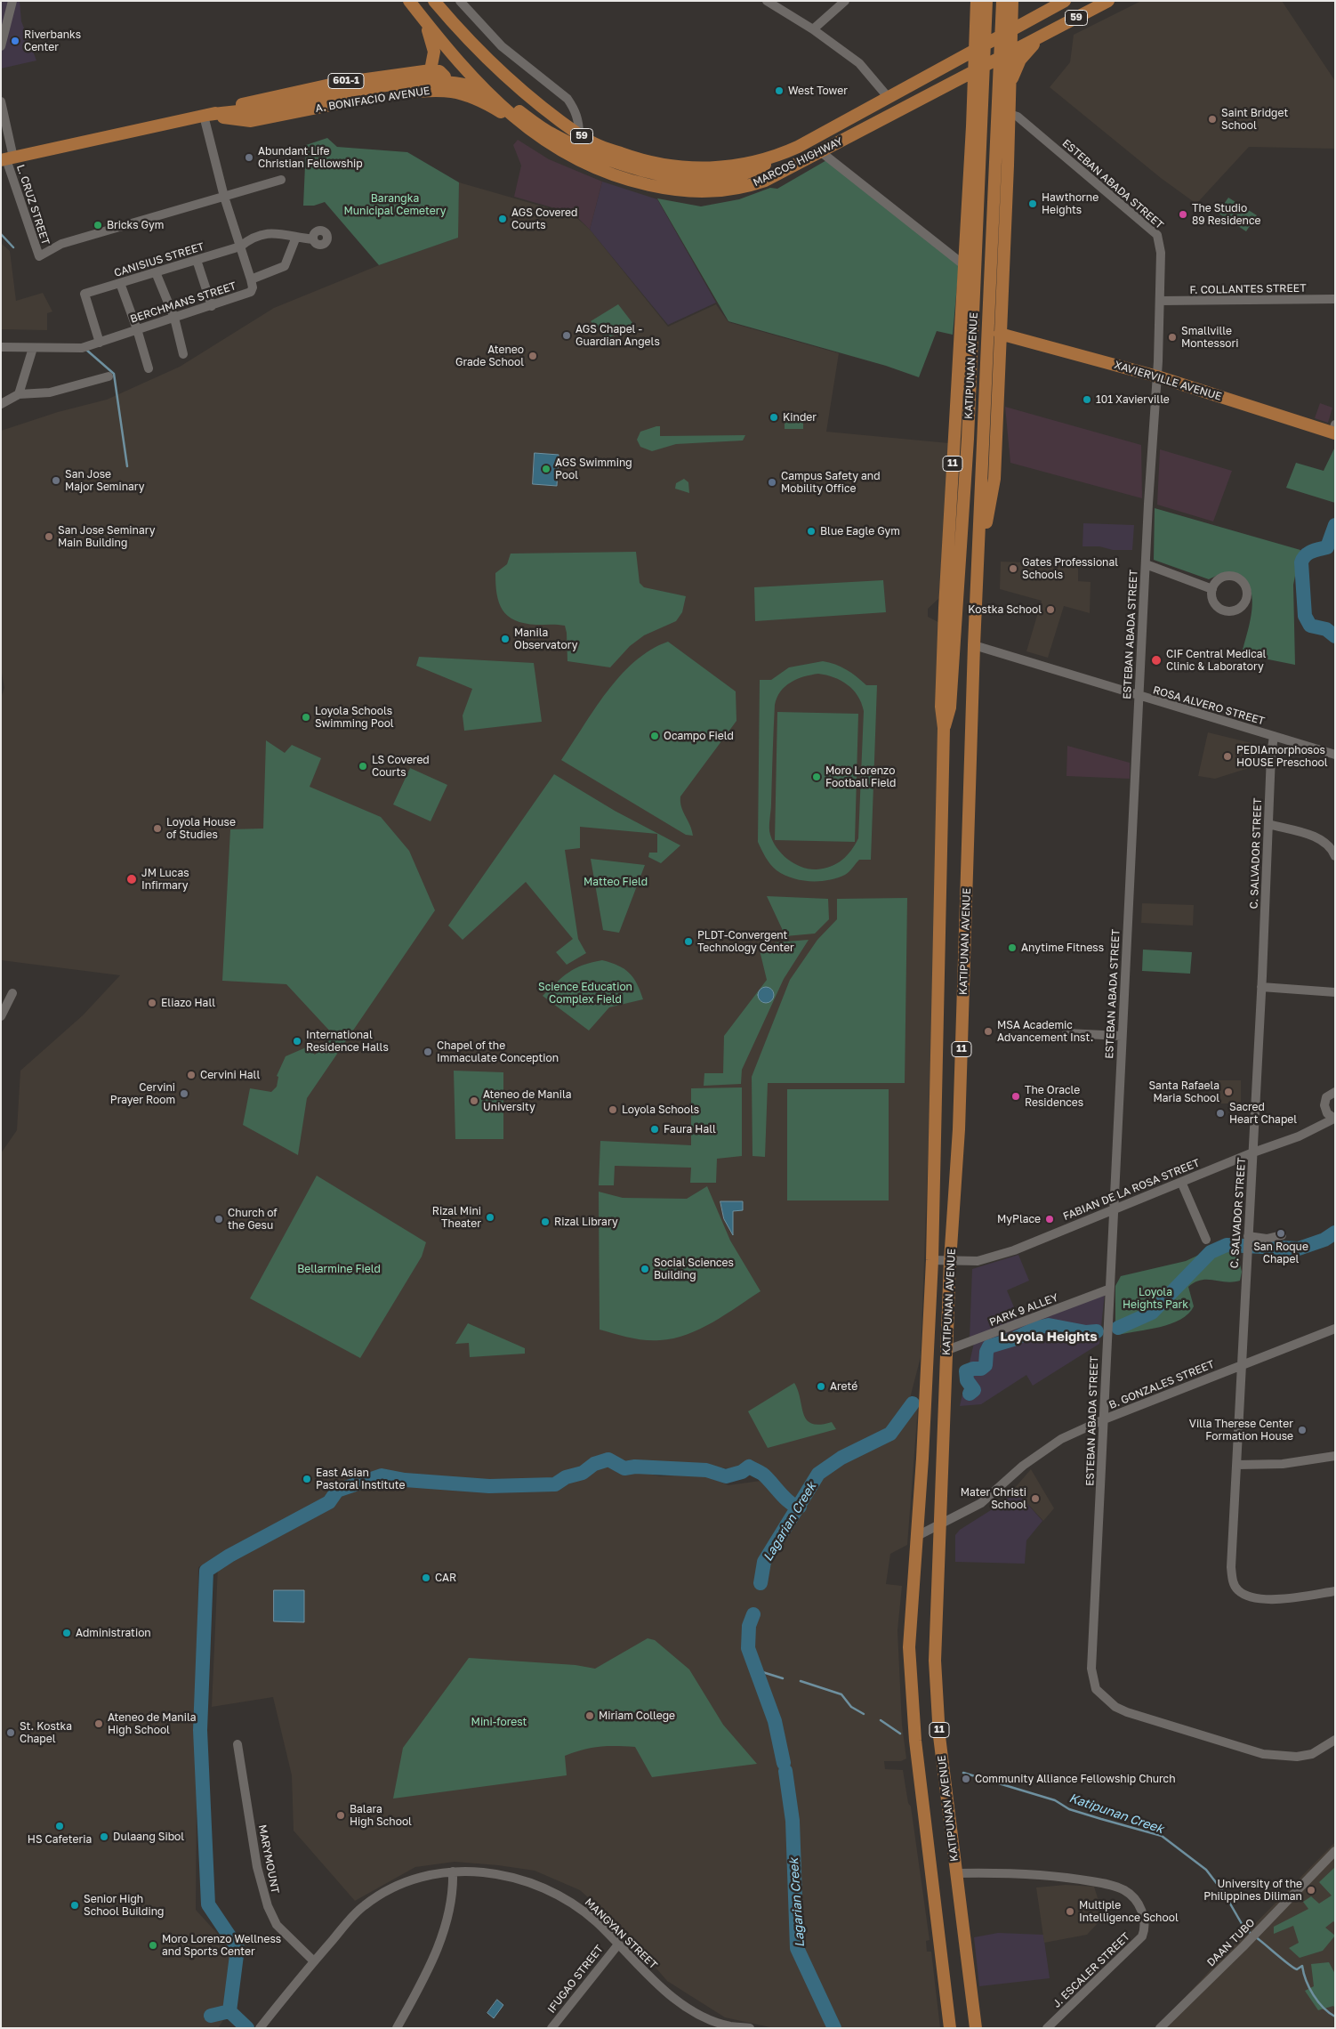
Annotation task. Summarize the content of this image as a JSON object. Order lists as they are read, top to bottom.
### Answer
{
  "streets": {
    "main road": [
      "59",
      "601-1",
      "A. BONIFACIO AVENUE",
      "MARCOS HIGHWAY",
      "KATIPUNAN AVENUE",
      "XAVIERVILLE AVENUE",
      "11"
    ],
    "street": [
      "ESTEBAN ABADA STREET",
      "L. CRUZ STREET",
      "CANISIUS STREET",
      "F. COLLANTES STREET",
      "BERCHMANS STREET",
      "ROSA ALVERO STREET",
      "C. SALVADOR STREET",
      "FABIAN DE LA ROSA STREET",
      "PARK 9 ALLEY",
      "B. GONZALES STREET",
      "MARYMOUNT",
      "MANGYAN STREET",
      "DAAN TUBO",
      "J. ESCALER STREET",
      "IFUGAO STREET"
    ]
  },
  "crossings": [
    ["59", "MARCOS HIGHWAY"],
    ["59", "KATIPUNAN AVENUE"],
    ["A. BONIFACIO AVENUE", "MARCOS HIGHWAY"],
    ["A. BONIFACIO AVENUE", "L. CRUZ STREET"],
    ["A. BONIFACIO AVENUE", "BERCHMANS STREET"],
    ["MARCOS HIGHWAY", "KATIPUNAN AVENUE"],
    ["ESTEBAN ABADA STREET", "F. COLLANTES STREET"],
    ["ESTEBAN ABADA STREET", "KATIPUNAN AVENUE"],
    ["ESTEBAN ABADA STREET", "XAVIERVILLE AVENUE"],
    ["ESTEBAN ABADA STREET", "ROSA ALVERO STREET"],
    ["ESTEBAN ABADA STREET", "FABIAN DE LA ROSA STREET"],
    ["ESTEBAN ABADA STREET", "PARK 9 ALLEY"],
    ["ESTEBAN ABADA STREET", "B. GONZALES STREET"],
    ["L. CRUZ STREET", "BERCHMANS STREET"],
    ["CANISIUS STREET", "BERCHMANS STREET"],
    ["KATIPUNAN AVENUE", "XAVIERVILLE AVENUE"],
    ["KATIPUNAN AVENUE", "ROSA ALVERO STREET"],
    ["KATIPUNAN AVENUE", "FABIAN DE LA ROSA STREET"],
    ["KATIPUNAN AVENUE", "PARK 9 ALLEY"],
    ["KATIPUNAN AVENUE", "B. GONZALES STREET"],
    ["KATIPUNAN AVENUE", "J. ESCALER STREET"],
    ["ROSA ALVERO STREET", "C. SALVADOR STREET"],
    ["C. SALVADOR STREET", "FABIAN DE LA ROSA STREET"],
    ["C. SALVADOR STREET", "B. GONZALES STREET"],
    ["MARYMOUNT", "MANGYAN STREET"],
    ["MANGYAN STREET", "IFUGAO STREET"]
  ],
  "districts": ["Loyola Heights"],
  "water": ["Lagarian Creek", "Katipunan Creek"],
  "parks": [
    "Barangka Municipal Cemetery",
    "Matteo Field",
    "Science Education Complex Field",
    "Bellarmine Field",
    "Loyola Heights Park",
    "Mini-forest"
  ],
  "places": [
    "Riverbanks Center",
    "West Tower",
    "Saint Bridget School",
    "Abundant Life Christian Fellowship",
    "Hawthorne Heights",
    "The Studio 89 Residence",
    "AGS Covered Courts",
    "Bricks Gym",
    "AGS Chapel - Guardian Angels",
    "Smallville Montessori",
    "Ateneo Grade School",
    "101 Xavierville",
    "Kinder",
    "AGS Swimming Pool",
    "San Jose Major Seminary",
    "Campus Safety and Mobility Office",
    "Blue Eagle Gym",
    "San Jose Seminary Main Building",
    "Gates Professional Schools",
    "Kostka School",
    "Manila Observatory",
    "CIF Central Medical Clinic & Laboratory",
    "Loyola Schools Swimming Pool",
    "Ocampo Field",
    "PEDIAmorphosos HOUSE Preschool",
    "LS Covered Courts",
    "Moro Lorenzo Football Field",
    "Loyola House of Studies",
    "JM Lucas Infirmary",
    "PLDT-Convergent Technology Center",
    "Anytime Fitness",
    "Eliazo Hall",
    "MSA Academic Advancement Inst.",
    "International Residence Halls",
    "Chapel of the Immaculate Conception",
    "Cervini Hall",
    "Santa Rafaela Maria School",
    "Cervini Prayer Room",
    "The Oracle Residences",
    "Ateneo de Manila University",
    "Loyola Schools",
    "Sacred Heart Chapel",
    "Faura Hall",
    "Rizal Mini Theater",
    "Church of the Gesu",
    "MyPlace",
    "Rizal Library",
    "San Roque Chapel",
    "Social Sciences Building",
    "Areté",
    "Villa Therese Center Formation House",
    "East Asian Pastoral Institute",
    "Mater Christi School",
    "CAR",
    "Administration",
    "Miriam College",
    "Ateneo de Manila High School",
    "St. Kostka Chapel",
    "Community Alliance Fellowship Church",
    "Balara High School",
    "HS Cafeteria",
    "Dulaang Sibol",
    "University of the Philippines Diliman",
    "Senior High School Building",
    "Multiple Intelligence School",
    "Moro Lorenzo Wellness and Sports Center"
  ]
}
